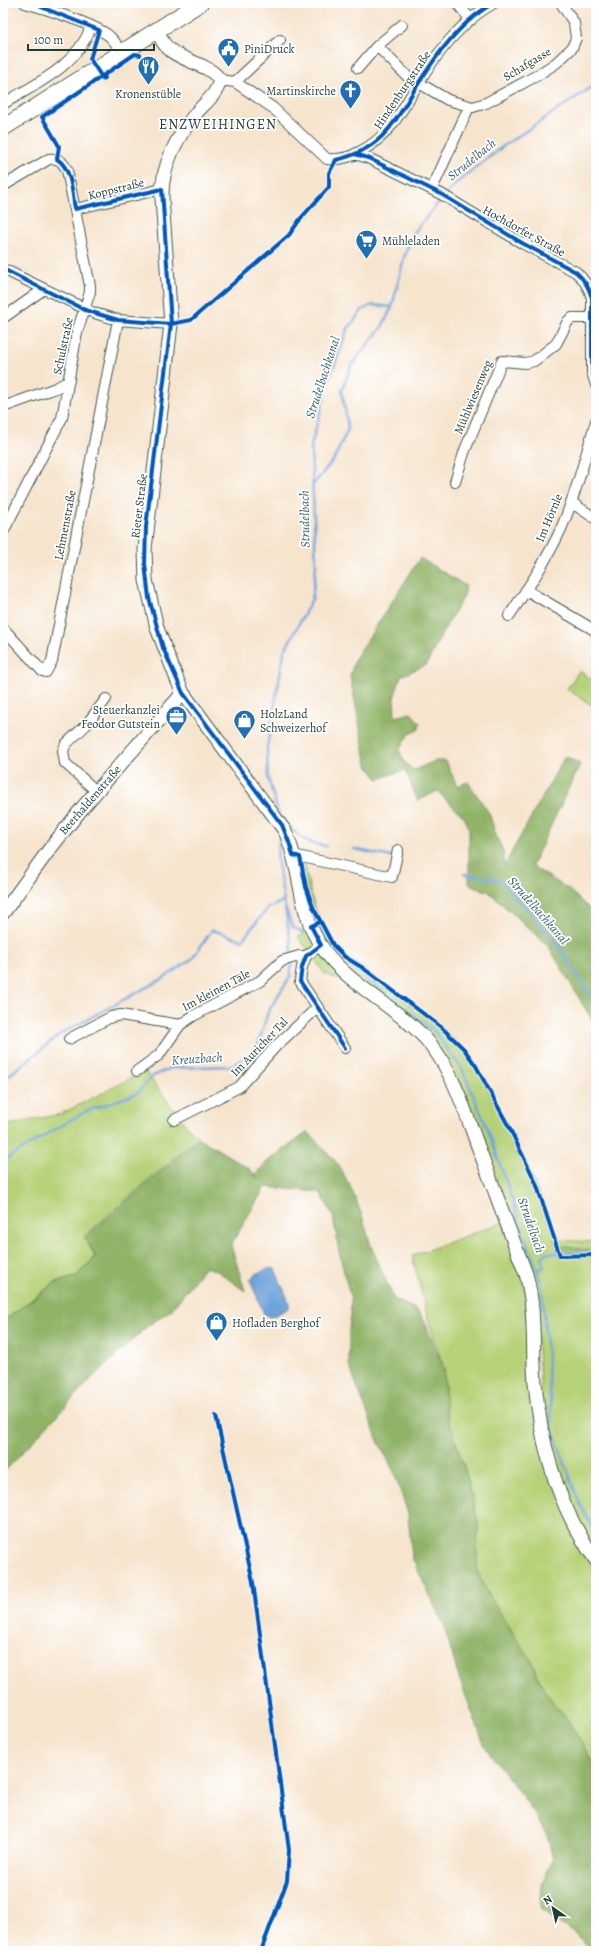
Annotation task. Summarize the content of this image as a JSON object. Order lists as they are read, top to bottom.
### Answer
{
  "streets": {
    "street": [
      "Schafgasse",
      "Hindenburgstraße",
      "Koppstraße",
      "Hochdorfer Straße",
      "Schulstraße",
      "Mühlwiesenweg",
      "Rieter Straße",
      "Im Hörnle",
      "Lehmenstraße",
      "Beerhaldenstraße",
      "Im kleinen Täle",
      "Im Auricher Tal"
    ]
  },
  "crossings": [
    ["Hindenburgstraße", "Hochdorfer Straße"],
    ["Koppstraße", "Schulstraße"],
    ["Koppstraße", "Rieter Straße"],
    ["Hochdorfer Straße", "Mühlwiesenweg"],
    ["Rieter Straße", "Beerhaldenstraße"]
  ],
  "districts": ["ENZWEIHINGEN"],
  "water": ["Strudelbach", "Strudelbachkanal", "Kreuzbach"],
  "places": {
    "public building": ["PiniDruck"],
    "restaurant": ["Kronenstüble"],
    "church": ["Martinskirche"],
    "supermarket": ["Mühleladen"],
    "office": ["Steuerkanzlei Feodor Gutstein"],
    "shop": ["HolzLand Schweizerhof", "Hofladen Berghof"]
  },
  "scale_bar": "100 m",
  "north": "top left"
}
